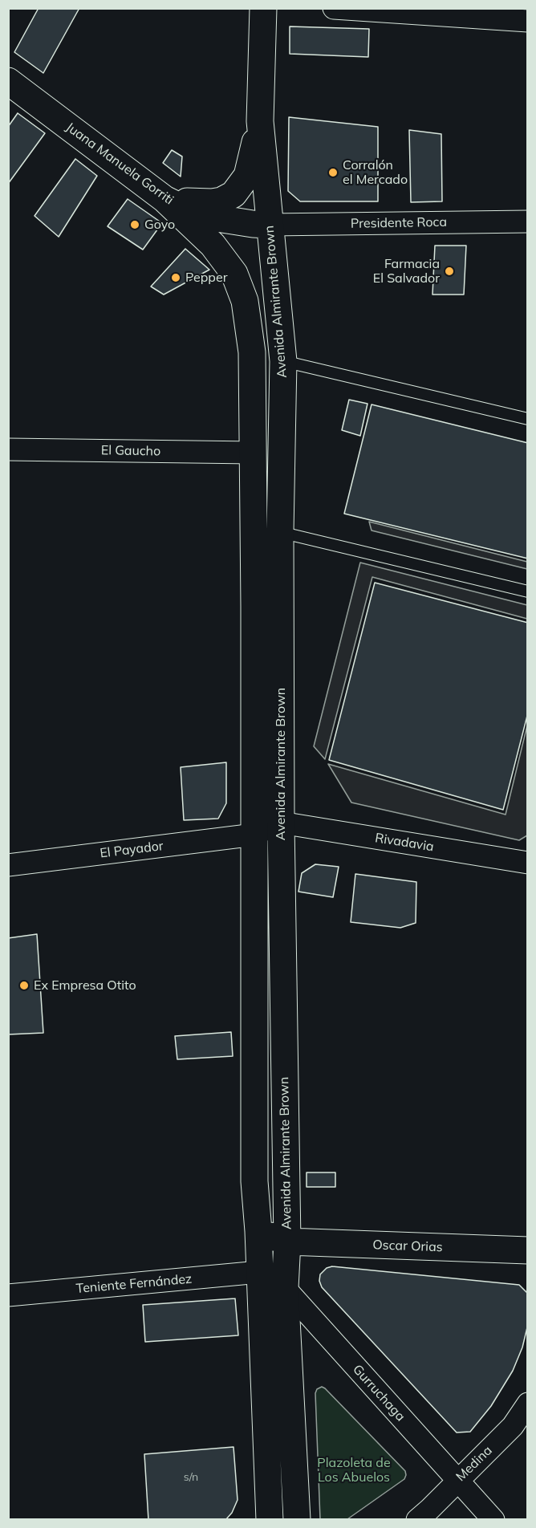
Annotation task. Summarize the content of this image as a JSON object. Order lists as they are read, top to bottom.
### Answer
{
  "streets": {
    "main road": ["Juana Manuela Gorriti", "Avenida Almirante Brown", "Oscar Orias"],
    "street": [
      "Presidente Roca",
      "El Gaucho",
      "Rivadavia",
      "El Payador",
      "Teniente Fernández",
      "Gurruchaga",
      "Medina"
    ]
  },
  "crossings": [
    ["Juana Manuela Gorriti", "Presidente Roca"],
    ["Juana Manuela Gorriti", "Avenida Almirante Brown"],
    ["Presidente Roca", "Avenida Almirante Brown"],
    ["Avenida Almirante Brown", "El Gaucho"],
    ["Avenida Almirante Brown", "Rivadavia"],
    ["Avenida Almirante Brown", "El Payador"],
    ["Avenida Almirante Brown", "Oscar Orias"],
    ["Avenida Almirante Brown", "Teniente Fernández"],
    ["Avenida Almirante Brown", "Gurruchaga"],
    ["Rivadavia", "El Payador"],
    ["Teniente Fernández", "Gurruchaga"],
    ["Gurruchaga", "Medina"]
  ],
  "parks": ["Plazoleta de Los Abuelos"],
  "places": [
    "Corralón el Mercado",
    "Goyo",
    "Farmacia El Salvador",
    "Pepper",
    "Ex Empresa Otito"
  ],
  "house_numbers": ["s/n"]
}
